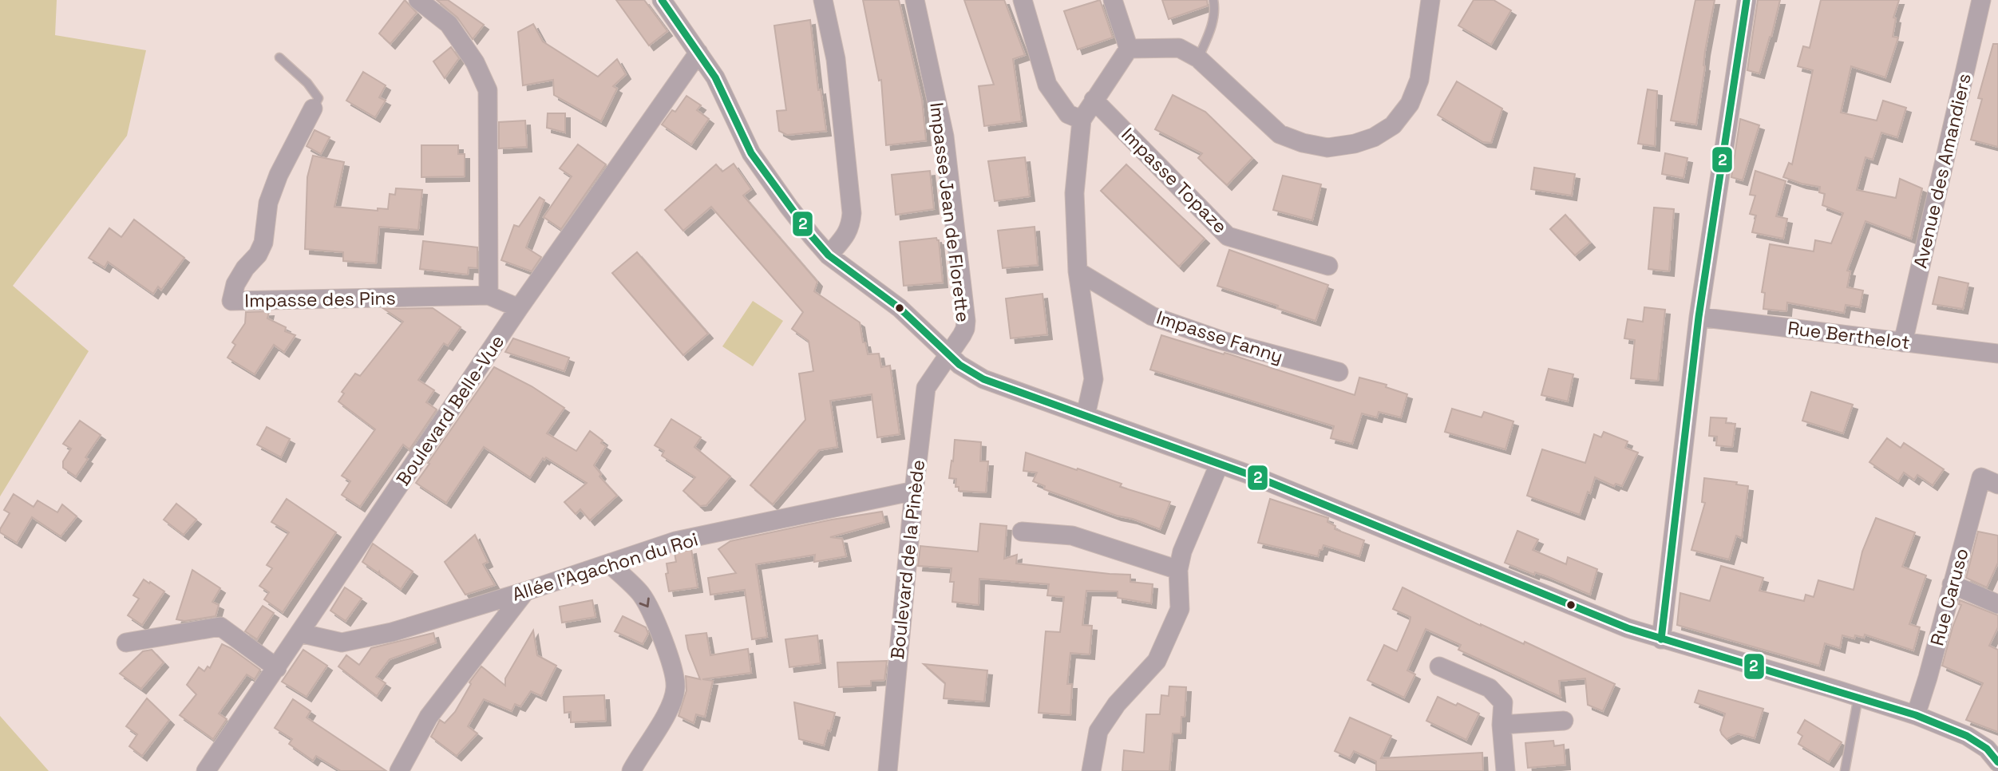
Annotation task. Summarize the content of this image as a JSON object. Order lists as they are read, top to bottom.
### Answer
{
  "streets": {
    "street": [
      "Avenue des Amandiers",
      "Impasse Topaze",
      "Impasse Jean de Florette",
      "Impasse des Pins",
      "Rue Berthelot",
      "Impasse Fanny",
      "Boulevard Belle-Vue",
      "Boulevard de la Pinède",
      "Allée l'Agachon du Roi",
      "Rue Caruso"
    ]
  },
  "crossings": [
    ["Avenue des Amandiers", "Rue Berthelot"],
    ["Impasse Jean de Florette", "Boulevard de la Pinède"],
    ["Impasse des Pins", "Boulevard Belle-Vue"],
    ["Boulevard Belle-Vue", "Allée l'Agachon du Roi"],
    ["Boulevard de la Pinède", "Allée l'Agachon du Roi"]
  ],
  "lines": ["transit line 2"]
}
